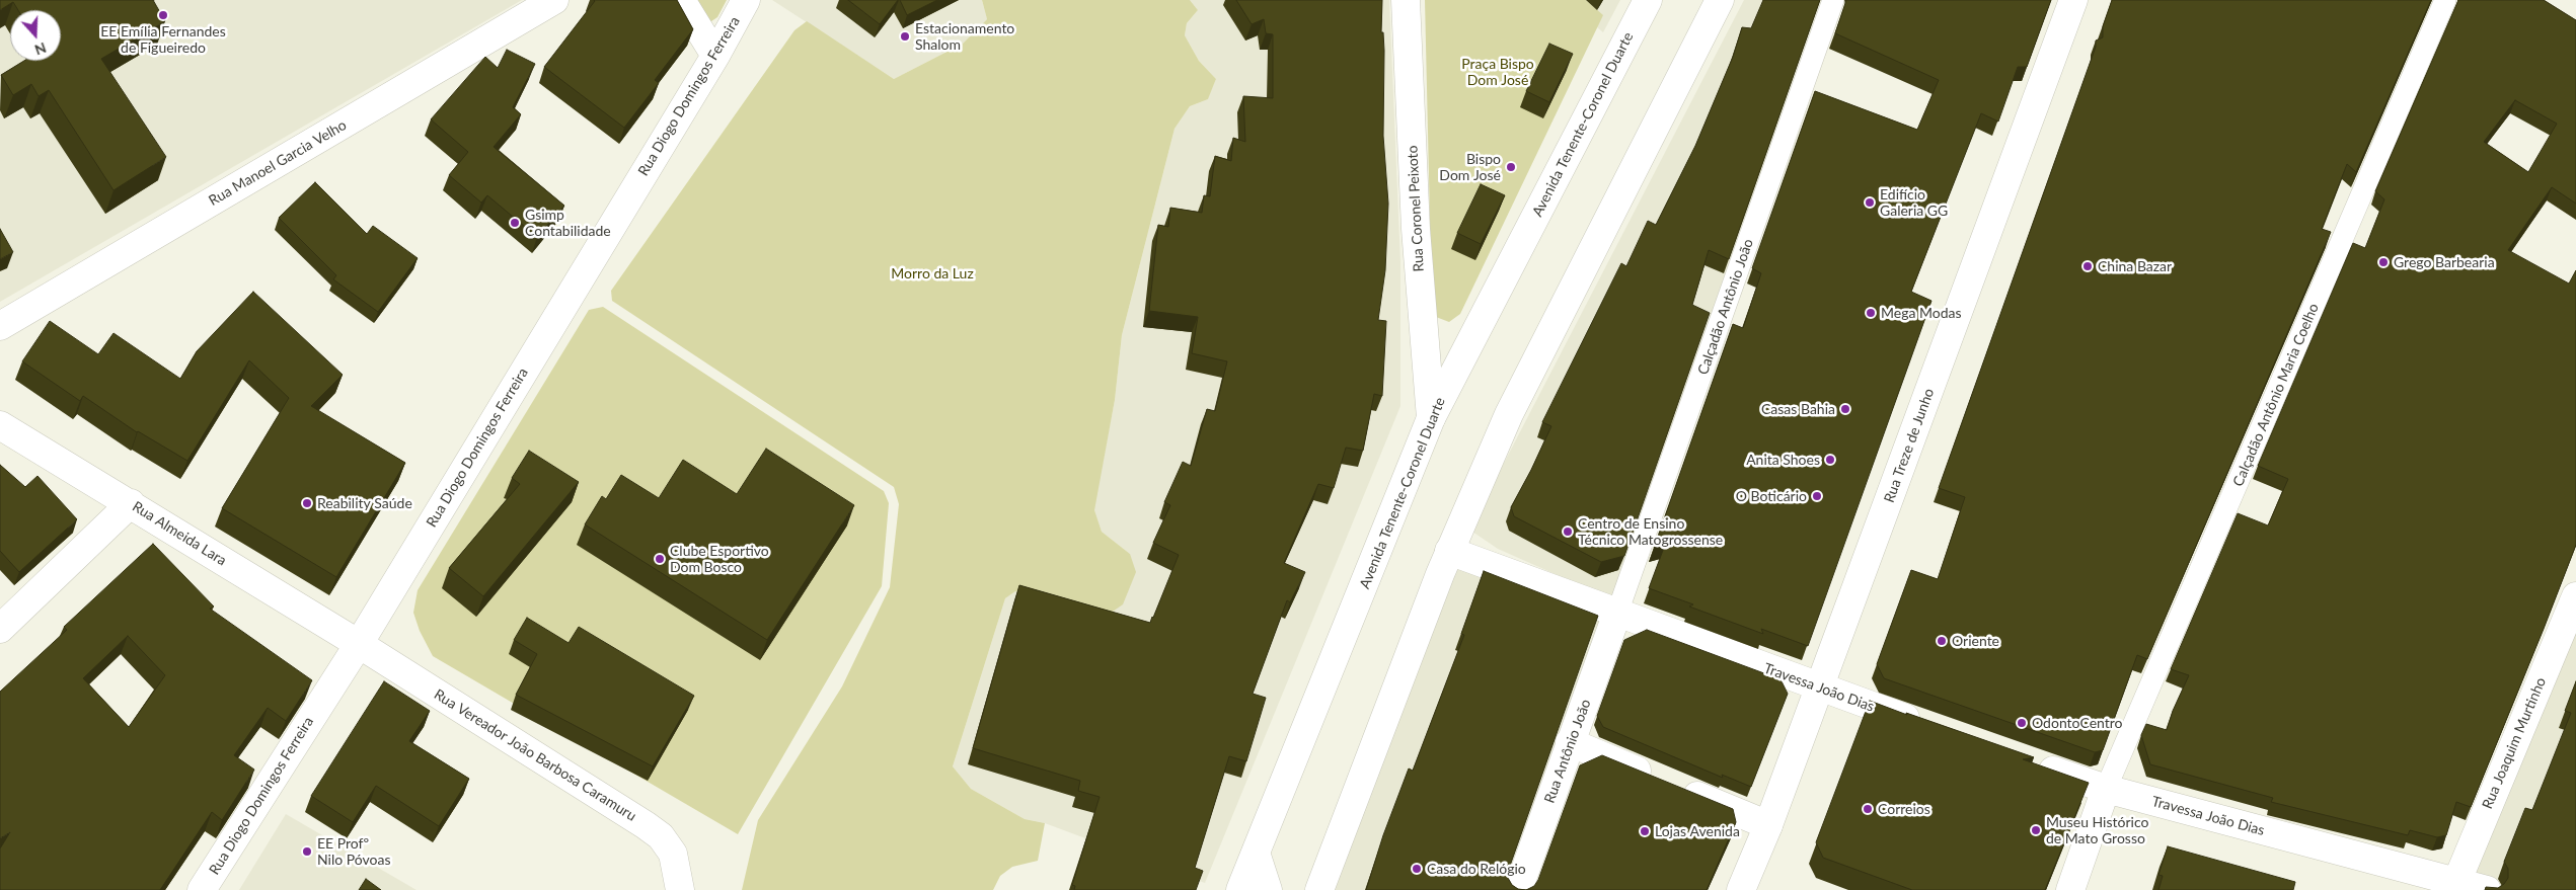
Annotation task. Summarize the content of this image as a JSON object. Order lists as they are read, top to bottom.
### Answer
{
  "streets": {
    "street": [
      "Rua Diogo Domingos Ferreira",
      "Avenida Tenente-Coronel Duarte",
      "Rua Manoel Garcia Velho",
      "Rua Coronel Peixoto",
      "Calçadão Antônio João",
      "Calçadão Antônio Maria Coelho",
      "Rua Treze de Junho",
      "Rua Almeida Lara",
      "Travessa João Dias",
      "Rua Joaquim Murtinho",
      "Rua Antônio João",
      "Rua Vereador João Barbosa Caramuru"
    ]
  },
  "crossings": [
    ["Rua Diogo Domingos Ferreira", "Rua Almeida Lara"],
    ["Rua Diogo Domingos Ferreira", "Rua Vereador João Barbosa Caramuru"],
    ["Avenida Tenente-Coronel Duarte", "Rua Coronel Peixoto"],
    ["Calçadão Antônio João", "Travessa João Dias"],
    ["Calçadão Antônio João", "Rua Antônio João"],
    ["Calçadão Antônio Maria Coelho", "Travessa João Dias"],
    ["Rua Treze de Junho", "Travessa João Dias"],
    ["Rua Almeida Lara", "Rua Vereador João Barbosa Caramuru"],
    ["Travessa João Dias", "Rua Joaquim Murtinho"],
    ["Travessa João Dias", "Rua Antônio João"]
  ],
  "parks": ["Praça Bispo Dom José", "Morro da Luz"],
  "places": [
    "EE Emília Fernandes de Figueiredo",
    "Estacionamento Shalom",
    "Bispo Dom José",
    "Edifício Galeria GG",
    "Gsimp Contabilidade",
    "Grego Barbearia",
    "China Bazar",
    "Mega Modas",
    "Casas Bahia",
    "Anita Shoes",
    "O Boticário",
    "Reability Saúde",
    "Centro de Ensino Técnico Matogrossense",
    "Clube Esportivo Dom Bosco",
    "Oriente",
    "OdontoCentro",
    "Correios",
    "Museu Histórico de Mato Grosso",
    "Lojas Avenida",
    "EE Profº Nilo Póvoas",
    "Casa do Relógio"
  ],
  "north": "bottom"
}
